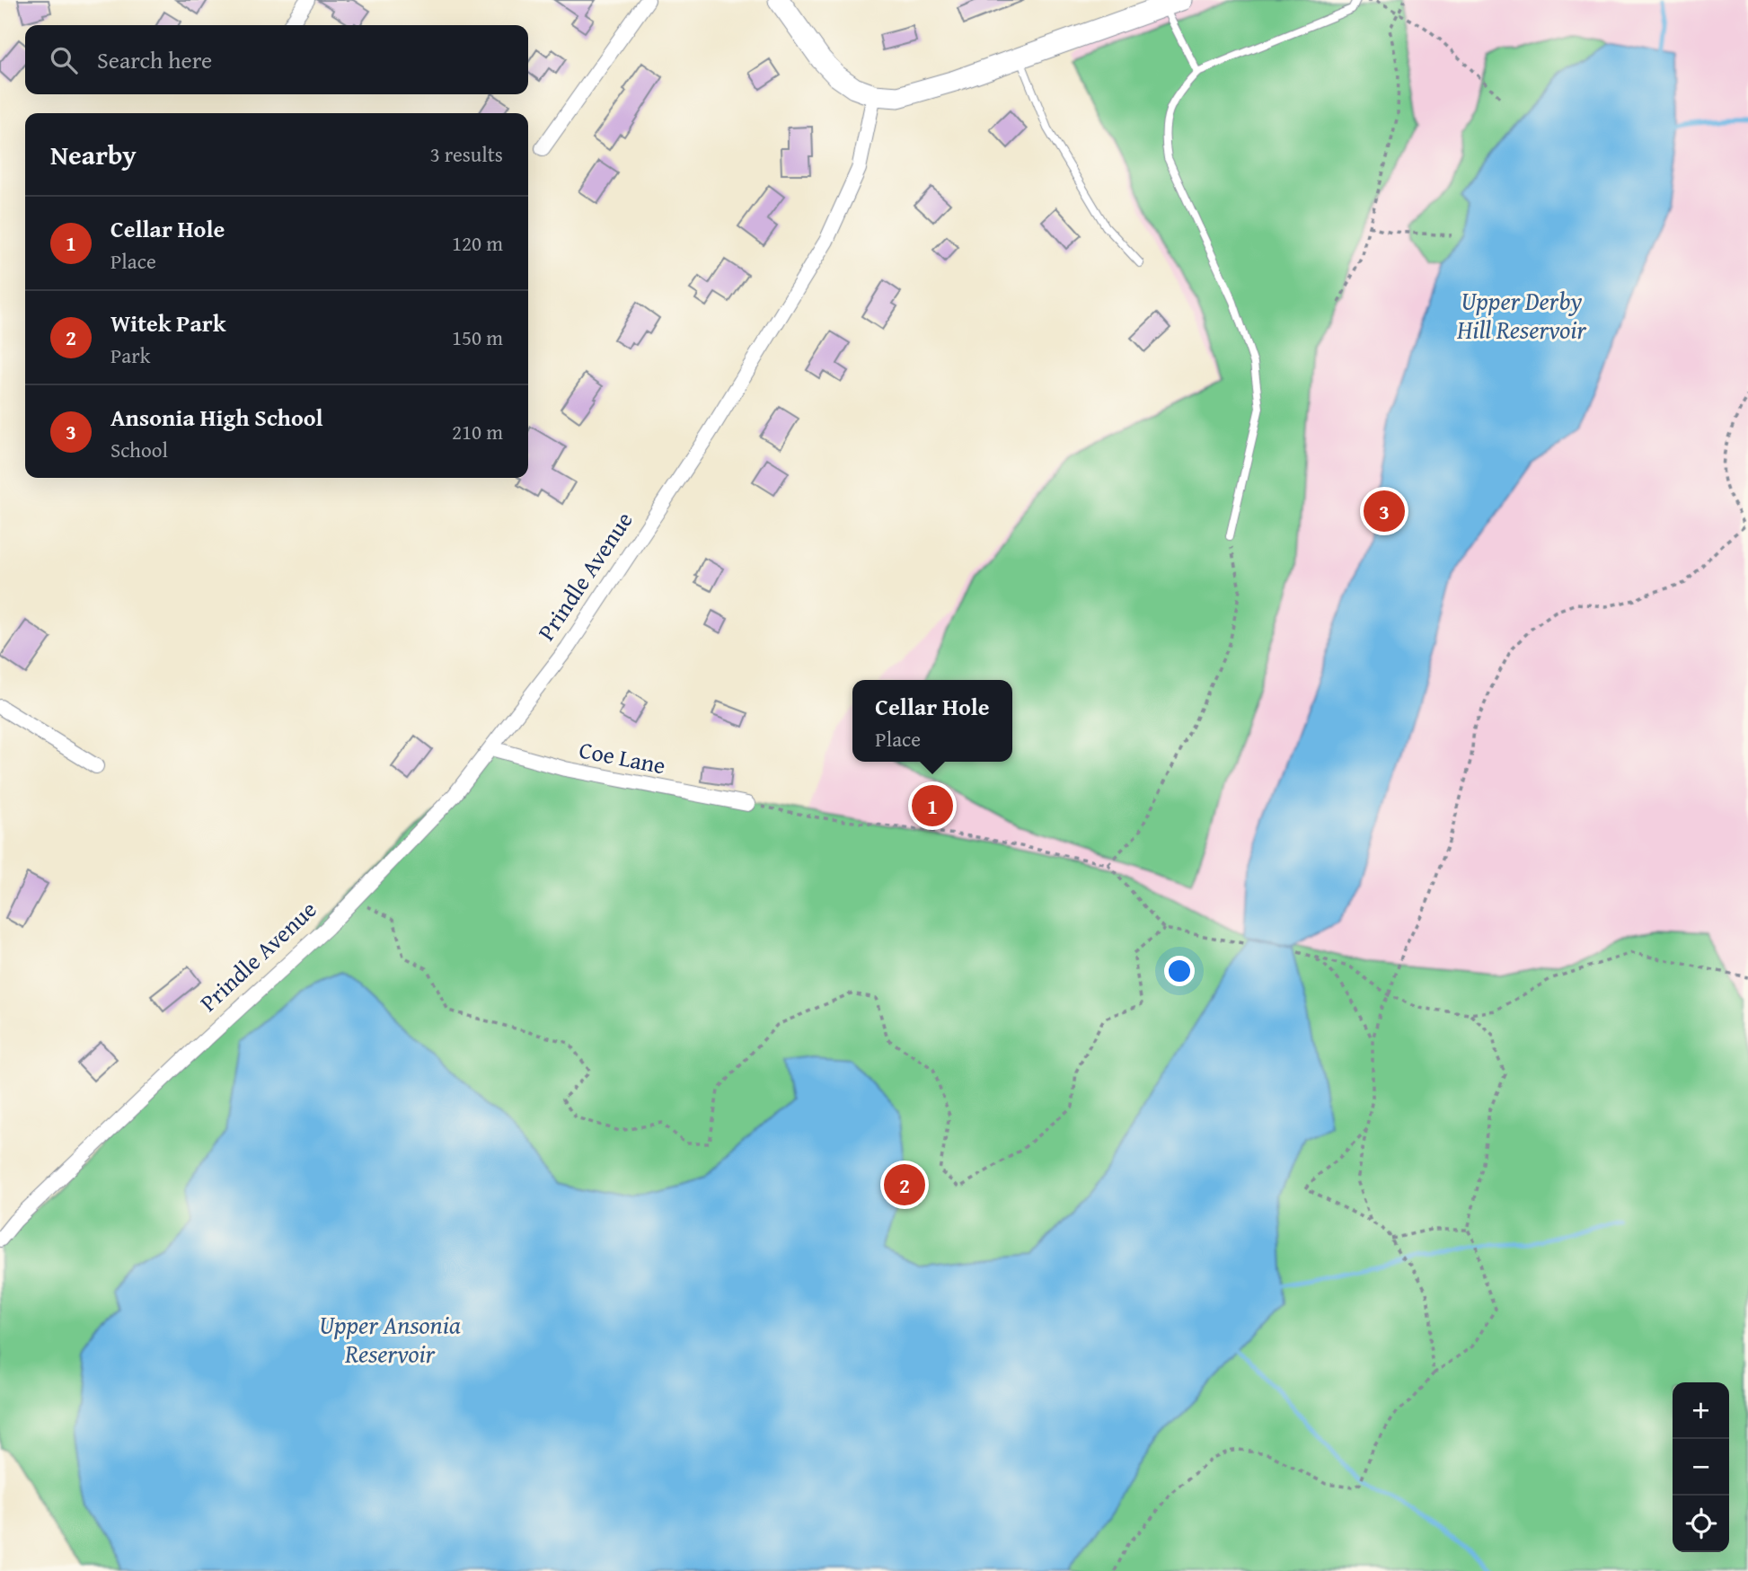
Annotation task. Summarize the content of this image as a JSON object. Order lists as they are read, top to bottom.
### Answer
{
  "streets": {
    "street": ["Prindle Avenue", "Coe Lane"]
  },
  "crossings": [
    ["Prindle Avenue", "Coe Lane"]
  ],
  "water": ["Upper Derby Hill Reservoir", "Upper Ansonia Reservoir"],
  "page": {
    "search": "Search here",
    "heading": ["Nearby", "3 results"],
    "list": [
      {
        "mark": "1",
        "name": "Cellar Hole",
        "note": "Place",
        "value": "120 m"
      },
      {
        "mark": "2",
        "name": "Witek Park",
        "note": "Park",
        "value": "150 m"
      },
      {
        "mark": "3",
        "name": "Ansonia High School",
        "note": "School",
        "value": "210 m"
      }
    ],
    "pins": ["3", "1", "2"],
    "popup": ["Cellar Hole", "Place"],
    "map_buttons": ["+", "−"]
  }
}
